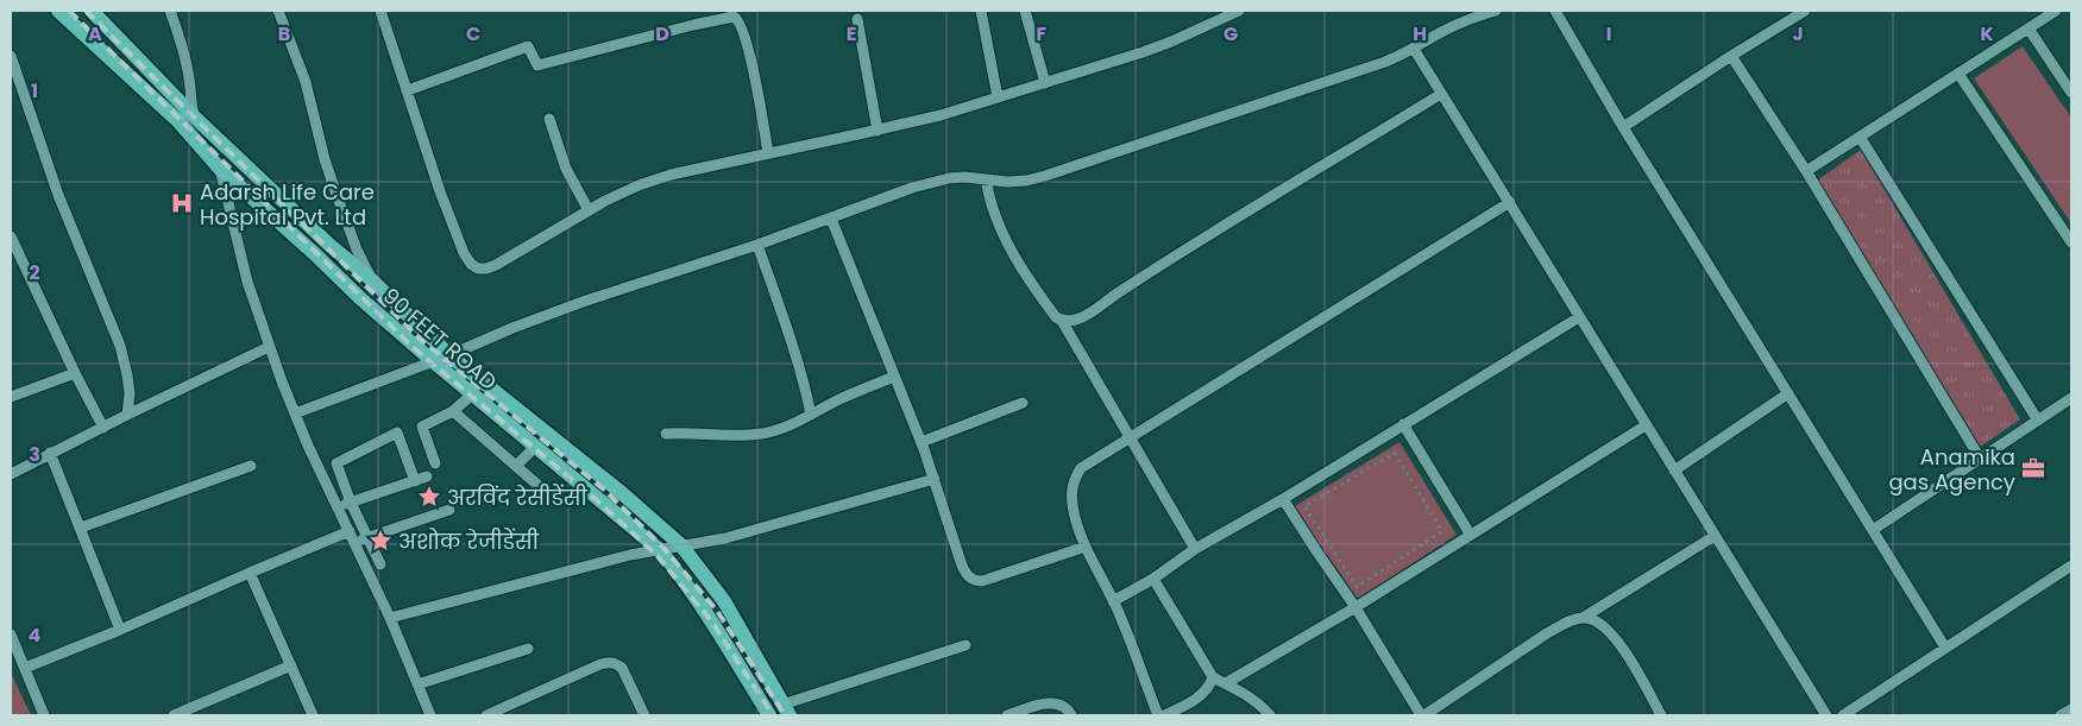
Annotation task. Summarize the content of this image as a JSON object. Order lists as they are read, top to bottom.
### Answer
{
  "streets": {
    "main road": ["90 FEET ROAD"]
  },
  "places": {
    "hospital": ["Adarsh Life Care Hospital Pvt. Ltd"],
    "office": ["Anamika gas Agency"],
    "place": ["अरविंद रेसीडेंसी", "अशोक रेजीडेंसी"]
  },
  "grid": {
    "columns": [
      "A",
      "B",
      "C",
      "D",
      "E",
      "F",
      "G",
      "H",
      "I",
      "J",
      "K"
    ],
    "rows": [
      "1",
      "2",
      "3",
      "4"
    ]
  }
}
